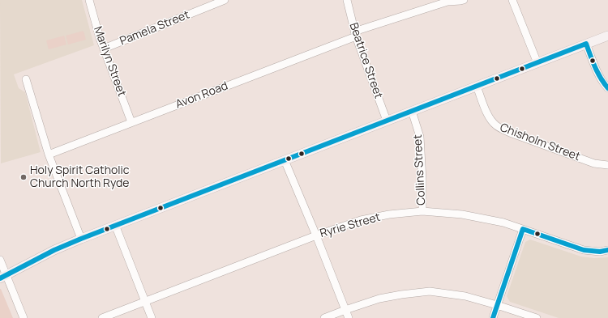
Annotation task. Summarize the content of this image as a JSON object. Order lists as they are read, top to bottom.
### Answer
{
  "streets": {
    "street": [
      "Pamela Street",
      "Beatrice Street",
      "Marilyn Street",
      "Avon Road",
      "Chisholm Street",
      "Collins Street",
      "Ryrie Street"
    ]
  },
  "crossings": [
    ["Pamela Street", "Marilyn Street"],
    ["Beatrice Street", "Avon Road"],
    ["Marilyn Street", "Avon Road"],
    ["Collins Street", "Ryrie Street"]
  ],
  "places": ["Holy Spirit Catholic Church North Ryde"]
}
